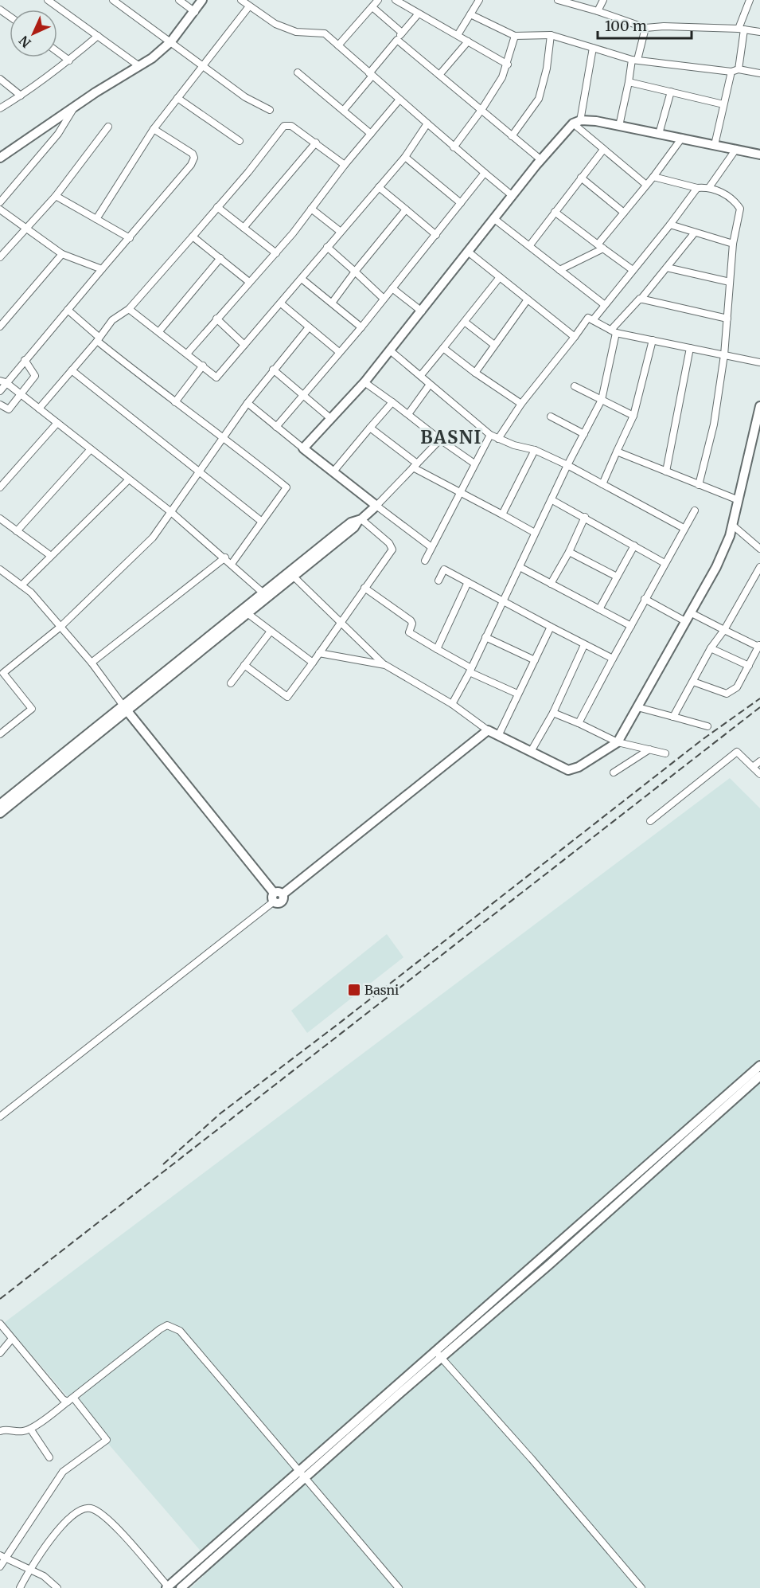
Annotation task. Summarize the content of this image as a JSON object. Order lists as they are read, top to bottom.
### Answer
{
  "districts": ["BASNI"],
  "places": {
    "transit": ["Basni"]
  },
  "scale_bar": "100 m",
  "north": "bottom left"
}
